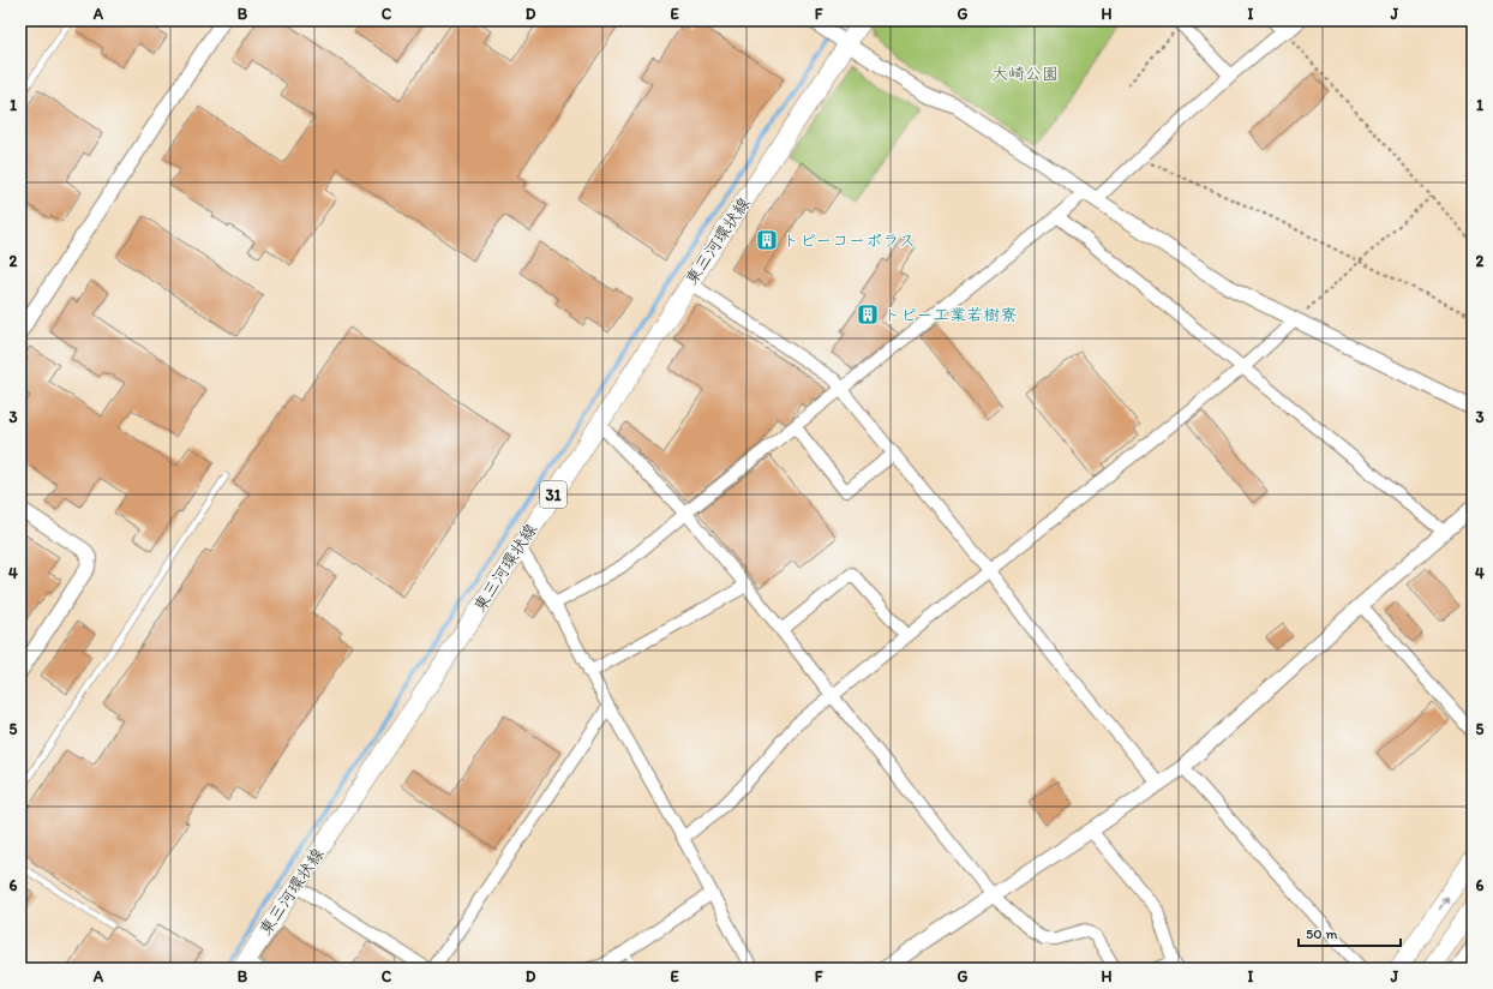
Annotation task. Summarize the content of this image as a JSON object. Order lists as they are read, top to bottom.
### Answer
{
  "streets": {
    "main road": ["東三河環状線", "31"]
  },
  "parks": ["大崎公園"],
  "places": {
    "building": ["トピーコーポラス", "トピー工業若樹寮"]
  },
  "scale_bar": "50 m",
  "grid": {
    "columns": [
      "A",
      "B",
      "C",
      "D",
      "E",
      "F",
      "G",
      "H",
      "I",
      "J"
    ],
    "rows": [
      "1",
      "2",
      "3",
      "4",
      "5",
      "6"
    ]
  }
}
